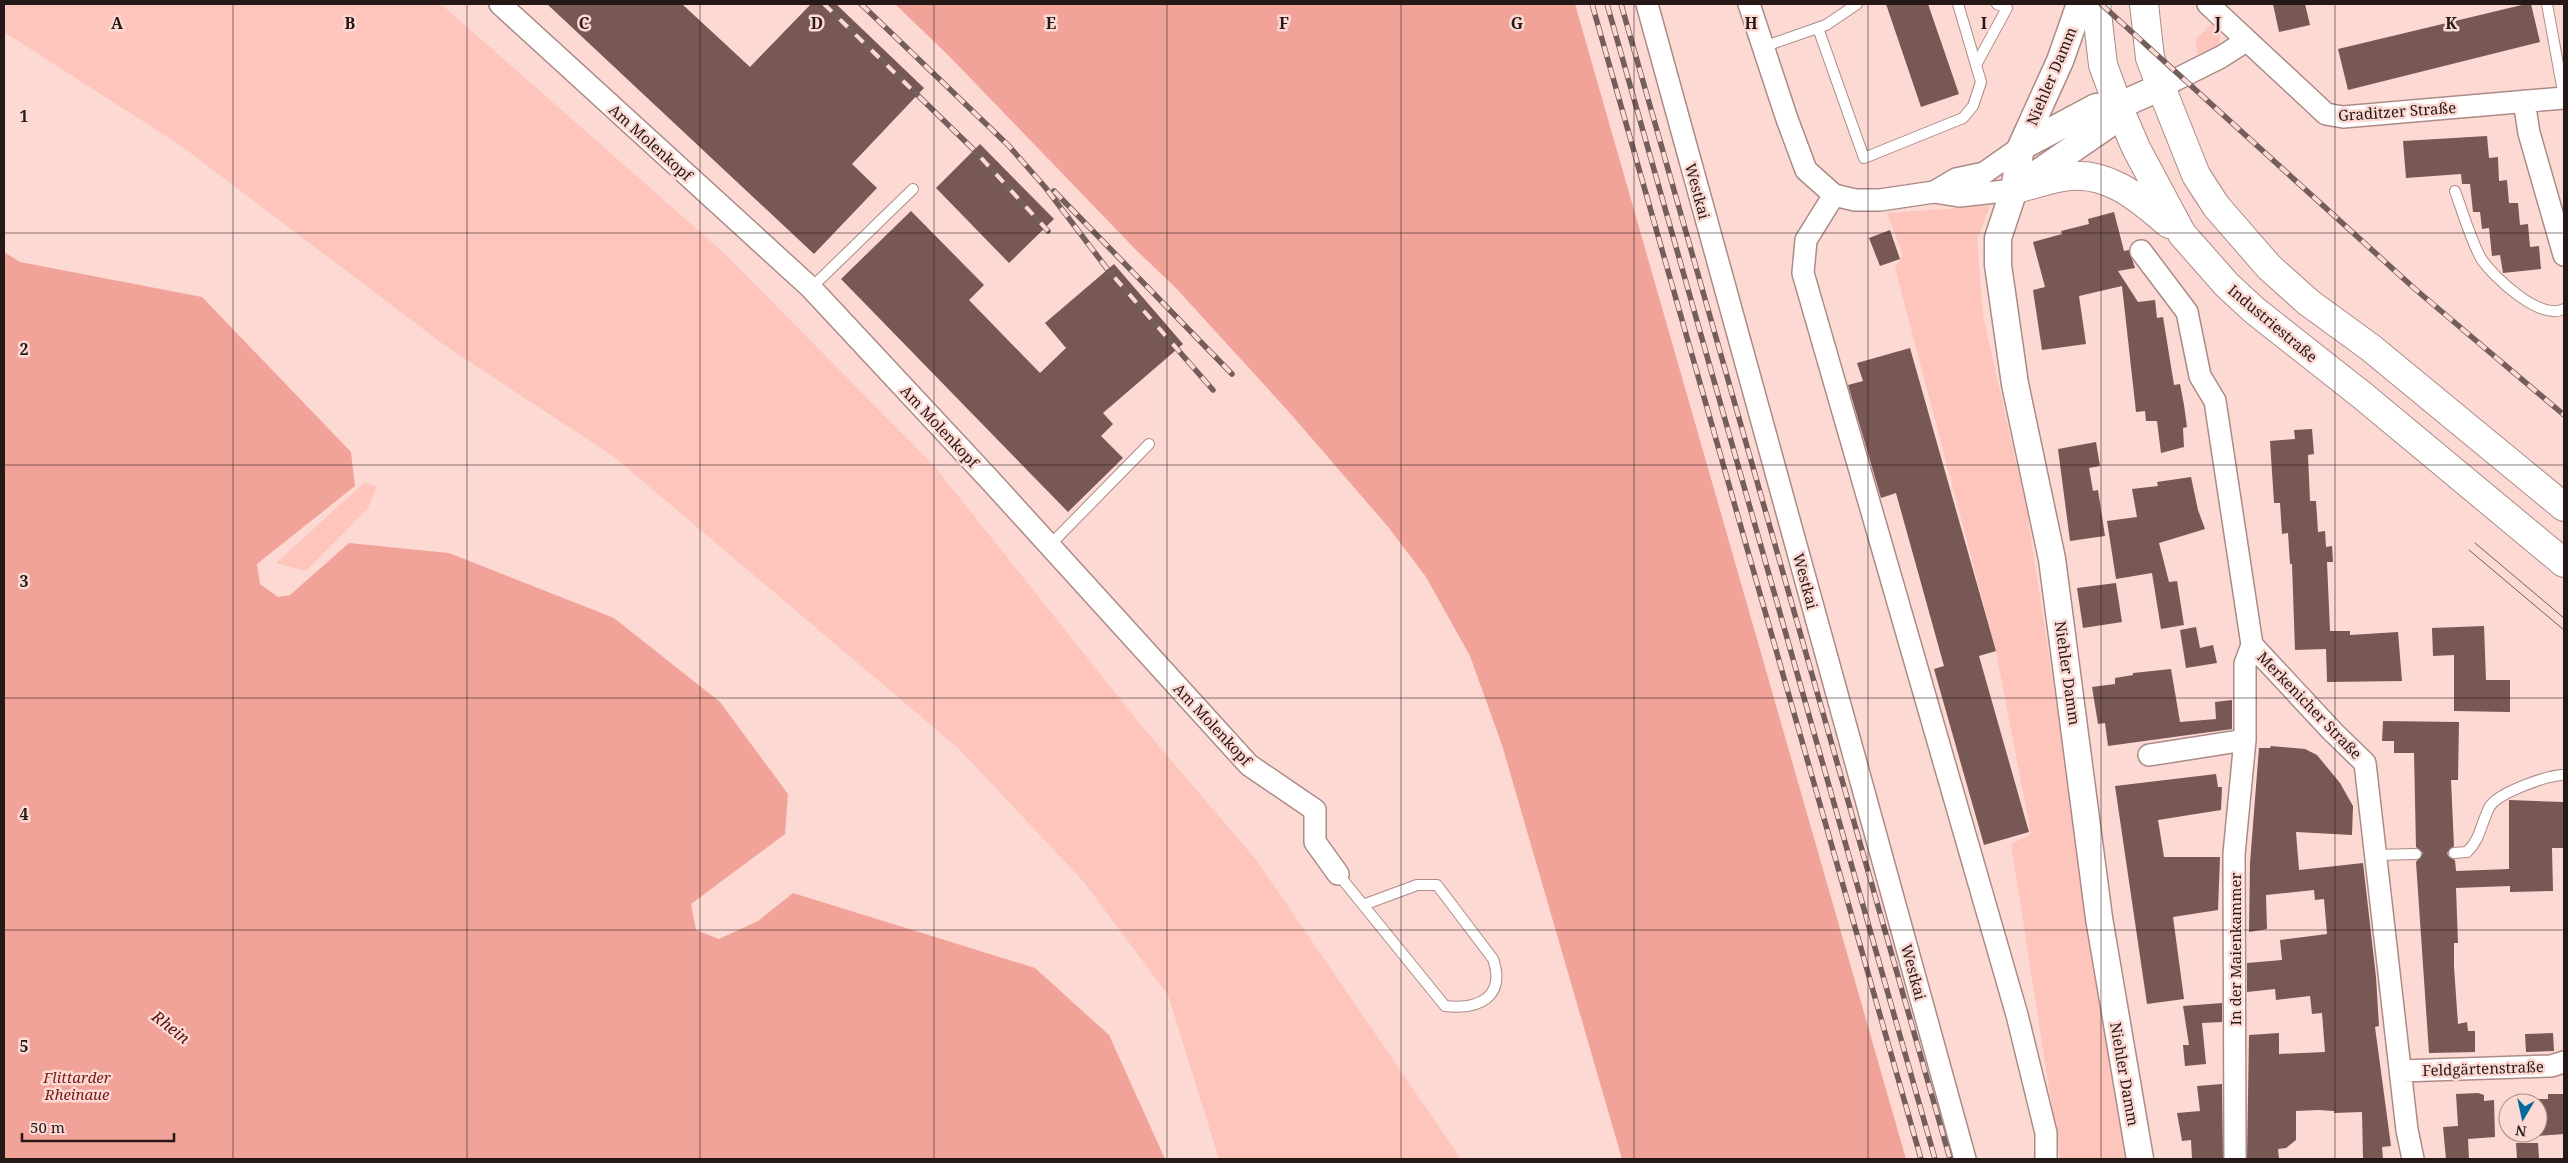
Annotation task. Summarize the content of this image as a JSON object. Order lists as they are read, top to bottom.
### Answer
{
  "streets": {
    "main road": ["Industriestraße"],
    "street": [
      "Niehler Damm",
      "Graditzer Straße",
      "Am Molenkopf",
      "Westkai",
      "Merkenicher Straße",
      "In der Maienkammer",
      "Feldgärtenstraße"
    ]
  },
  "crossings": [
    ["Niehler Damm", "Industriestraße"],
    ["Merkenicher Straße", "In der Maienkammer"],
    ["Merkenicher Straße", "Feldgärtenstraße"]
  ],
  "water": ["Rhein"],
  "parks": ["Flittarder Rheinaue"],
  "scale_bar": "50 m",
  "north": "bottom",
  "grid": {
    "columns": [
      "A",
      "B",
      "C",
      "D",
      "E",
      "F",
      "G",
      "H",
      "I",
      "J",
      "K"
    ],
    "rows": [
      "1",
      "2",
      "3",
      "4",
      "5"
    ]
  }
}
